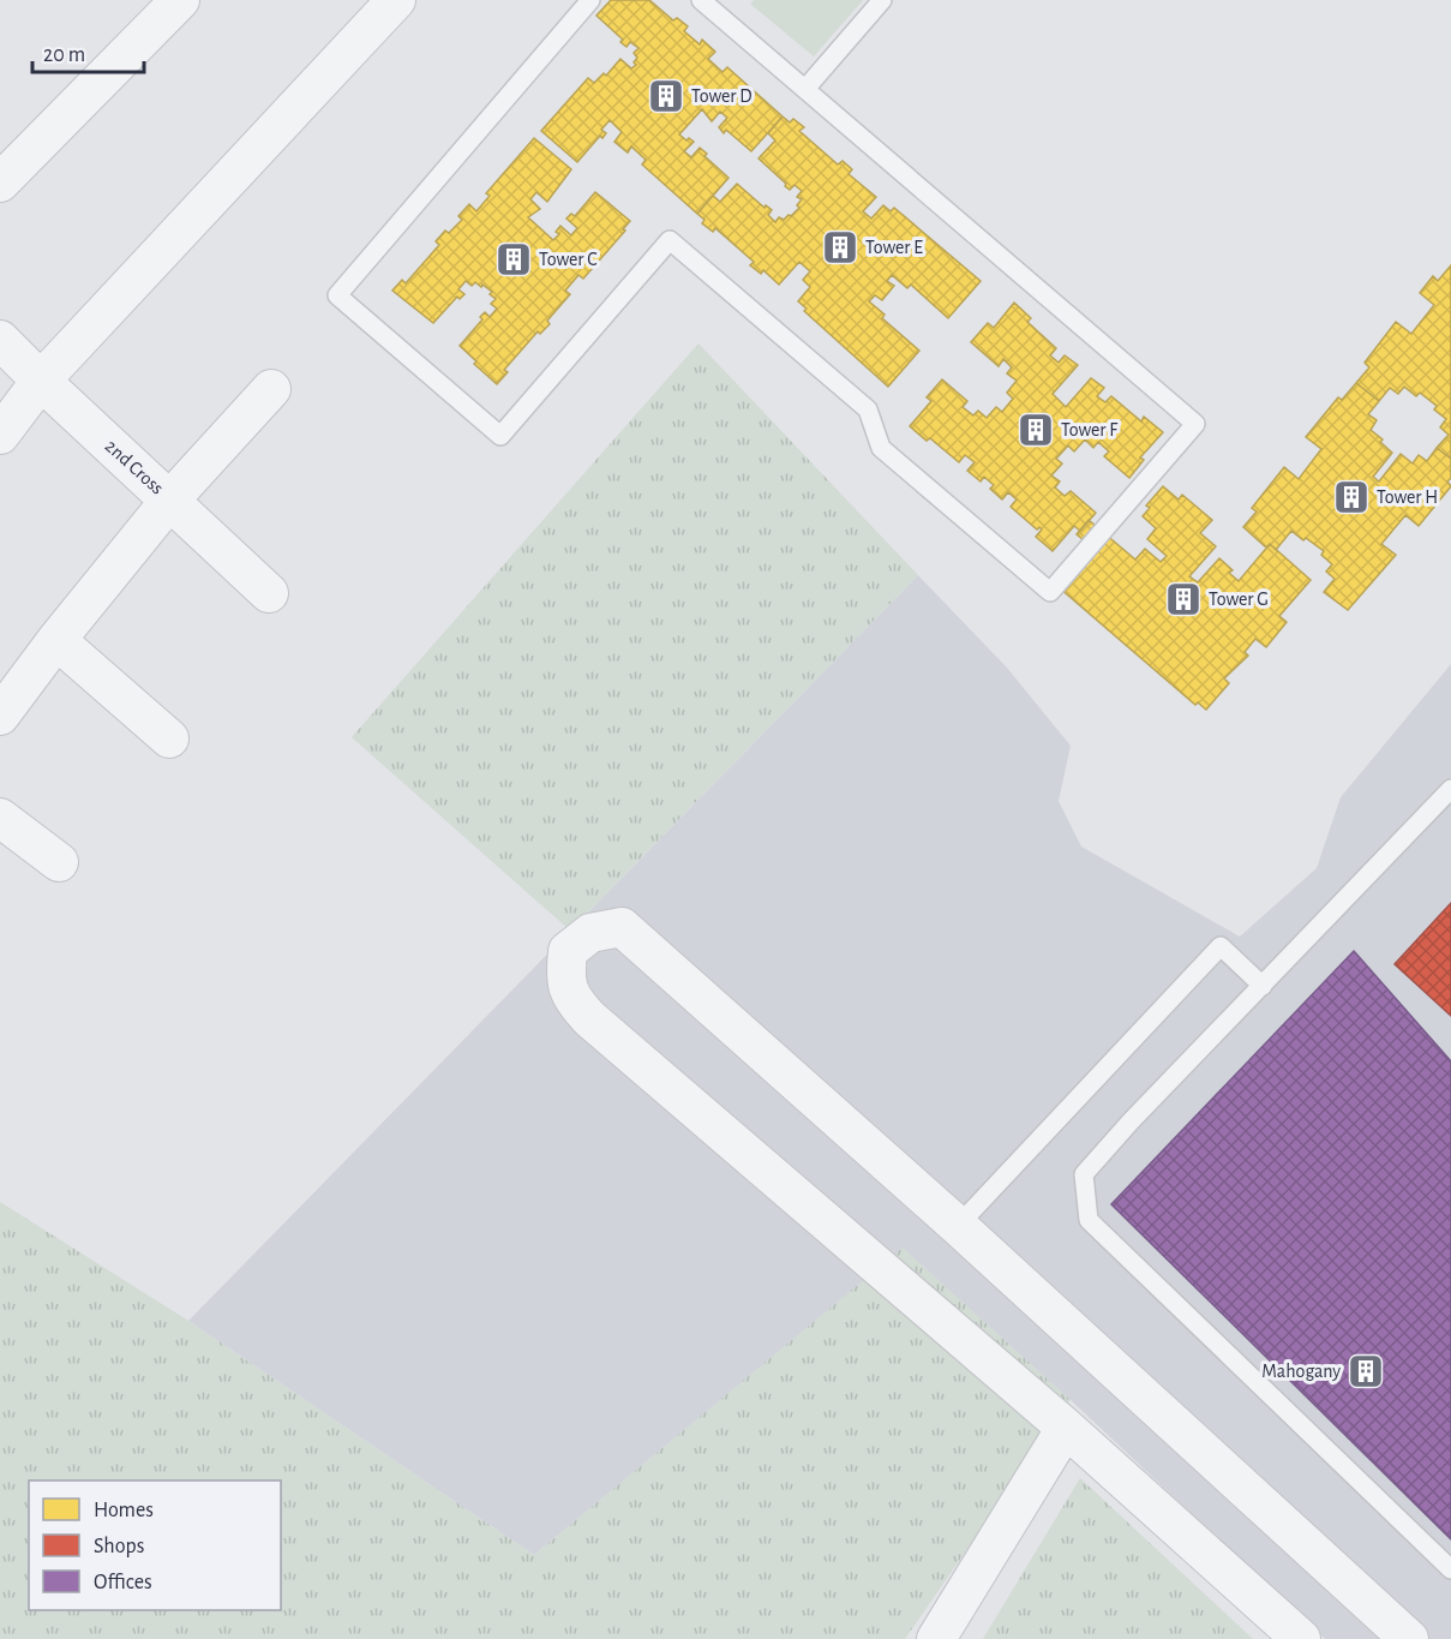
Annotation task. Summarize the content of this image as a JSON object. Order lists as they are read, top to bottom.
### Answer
{
  "streets": {
    "street": ["2nd Cross"]
  },
  "places": {
    "building": [
      "Tower D",
      "Tower E",
      "Tower C",
      "Tower F",
      "Tower H",
      "Tower G",
      "Mahogany"
    ]
  },
  "legend": ["Homes", "Shops", "Offices"],
  "scale_bar": "20 m"
}
